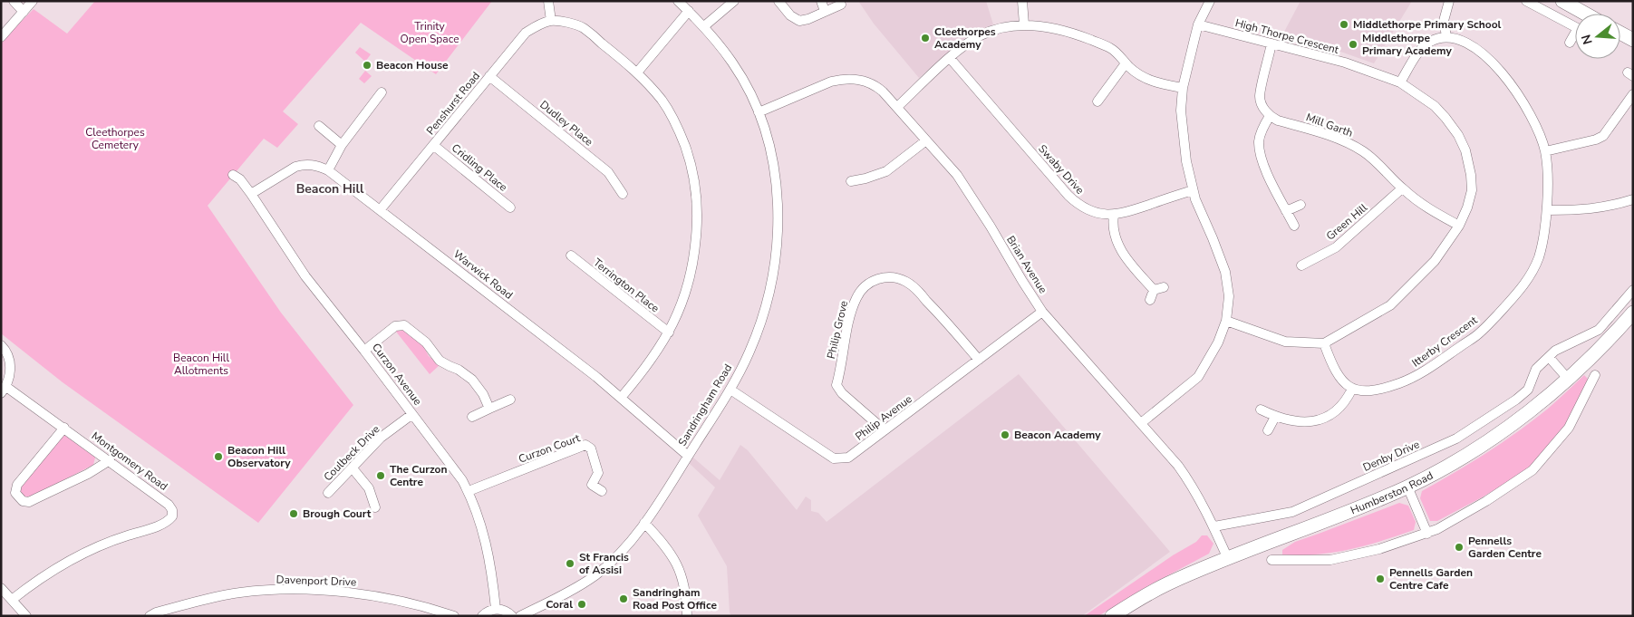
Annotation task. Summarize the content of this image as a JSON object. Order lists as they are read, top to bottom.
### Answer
{
  "streets": {
    "main road": ["Humberston Road"],
    "street": [
      "High Thorpe Crescent",
      "Penshurst Road",
      "Dudley Place",
      "Mill Garth",
      "Cridling Place",
      "Swaby Drive",
      "Green Hill",
      "Brian Avenue",
      "Warwick Road",
      "Terrington Place",
      "Philip Grove",
      "Itterby Crescent",
      "Curzon Avenue",
      "Sandringham Road",
      "Philip Avenue",
      "Curzon Court",
      "Coulbeck Drive",
      "Denby Drive",
      "Montgomery Road",
      "Davenport Drive"
    ]
  },
  "crossings": [
    ["High Thorpe Crescent", "Mill Garth"],
    ["Penshurst Road", "Dudley Place"],
    ["Penshurst Road", "Cridling Place"],
    ["Penshurst Road", "Warwick Road"],
    ["Mill Garth", "Green Hill"],
    ["Brian Avenue", "Sandringham Road"],
    ["Brian Avenue", "Philip Avenue"],
    ["Brian Avenue", "Denby Drive"],
    ["Brian Avenue", "Humberston Road"],
    ["Warwick Road", "Curzon Avenue"],
    ["Warwick Road", "Sandringham Road"],
    ["Philip Grove", "Philip Avenue"],
    ["Curzon Avenue", "Curzon Court"],
    ["Curzon Avenue", "Coulbeck Drive"],
    ["Sandringham Road", "Philip Avenue"]
  ],
  "districts": ["Beacon Hill"],
  "parks": ["Trinity Open Space", "Cleethorpes Cemetery", "Beacon Hill Allotments"],
  "places": [
    "Middlethorpe Primary School",
    "Cleethorpes Academy",
    "Middlethorpe Primary Academy",
    "Beacon House",
    "Beacon Academy",
    "Beacon Hill Observatory",
    "The Curzon Centre",
    "Brough Court",
    "Pennells Garden Centre",
    "St Francis of Assisi",
    "Pennells Garden Centre Cafe",
    "Sandringham Road Post Office",
    "Coral"
  ],
  "north": "left"
}
